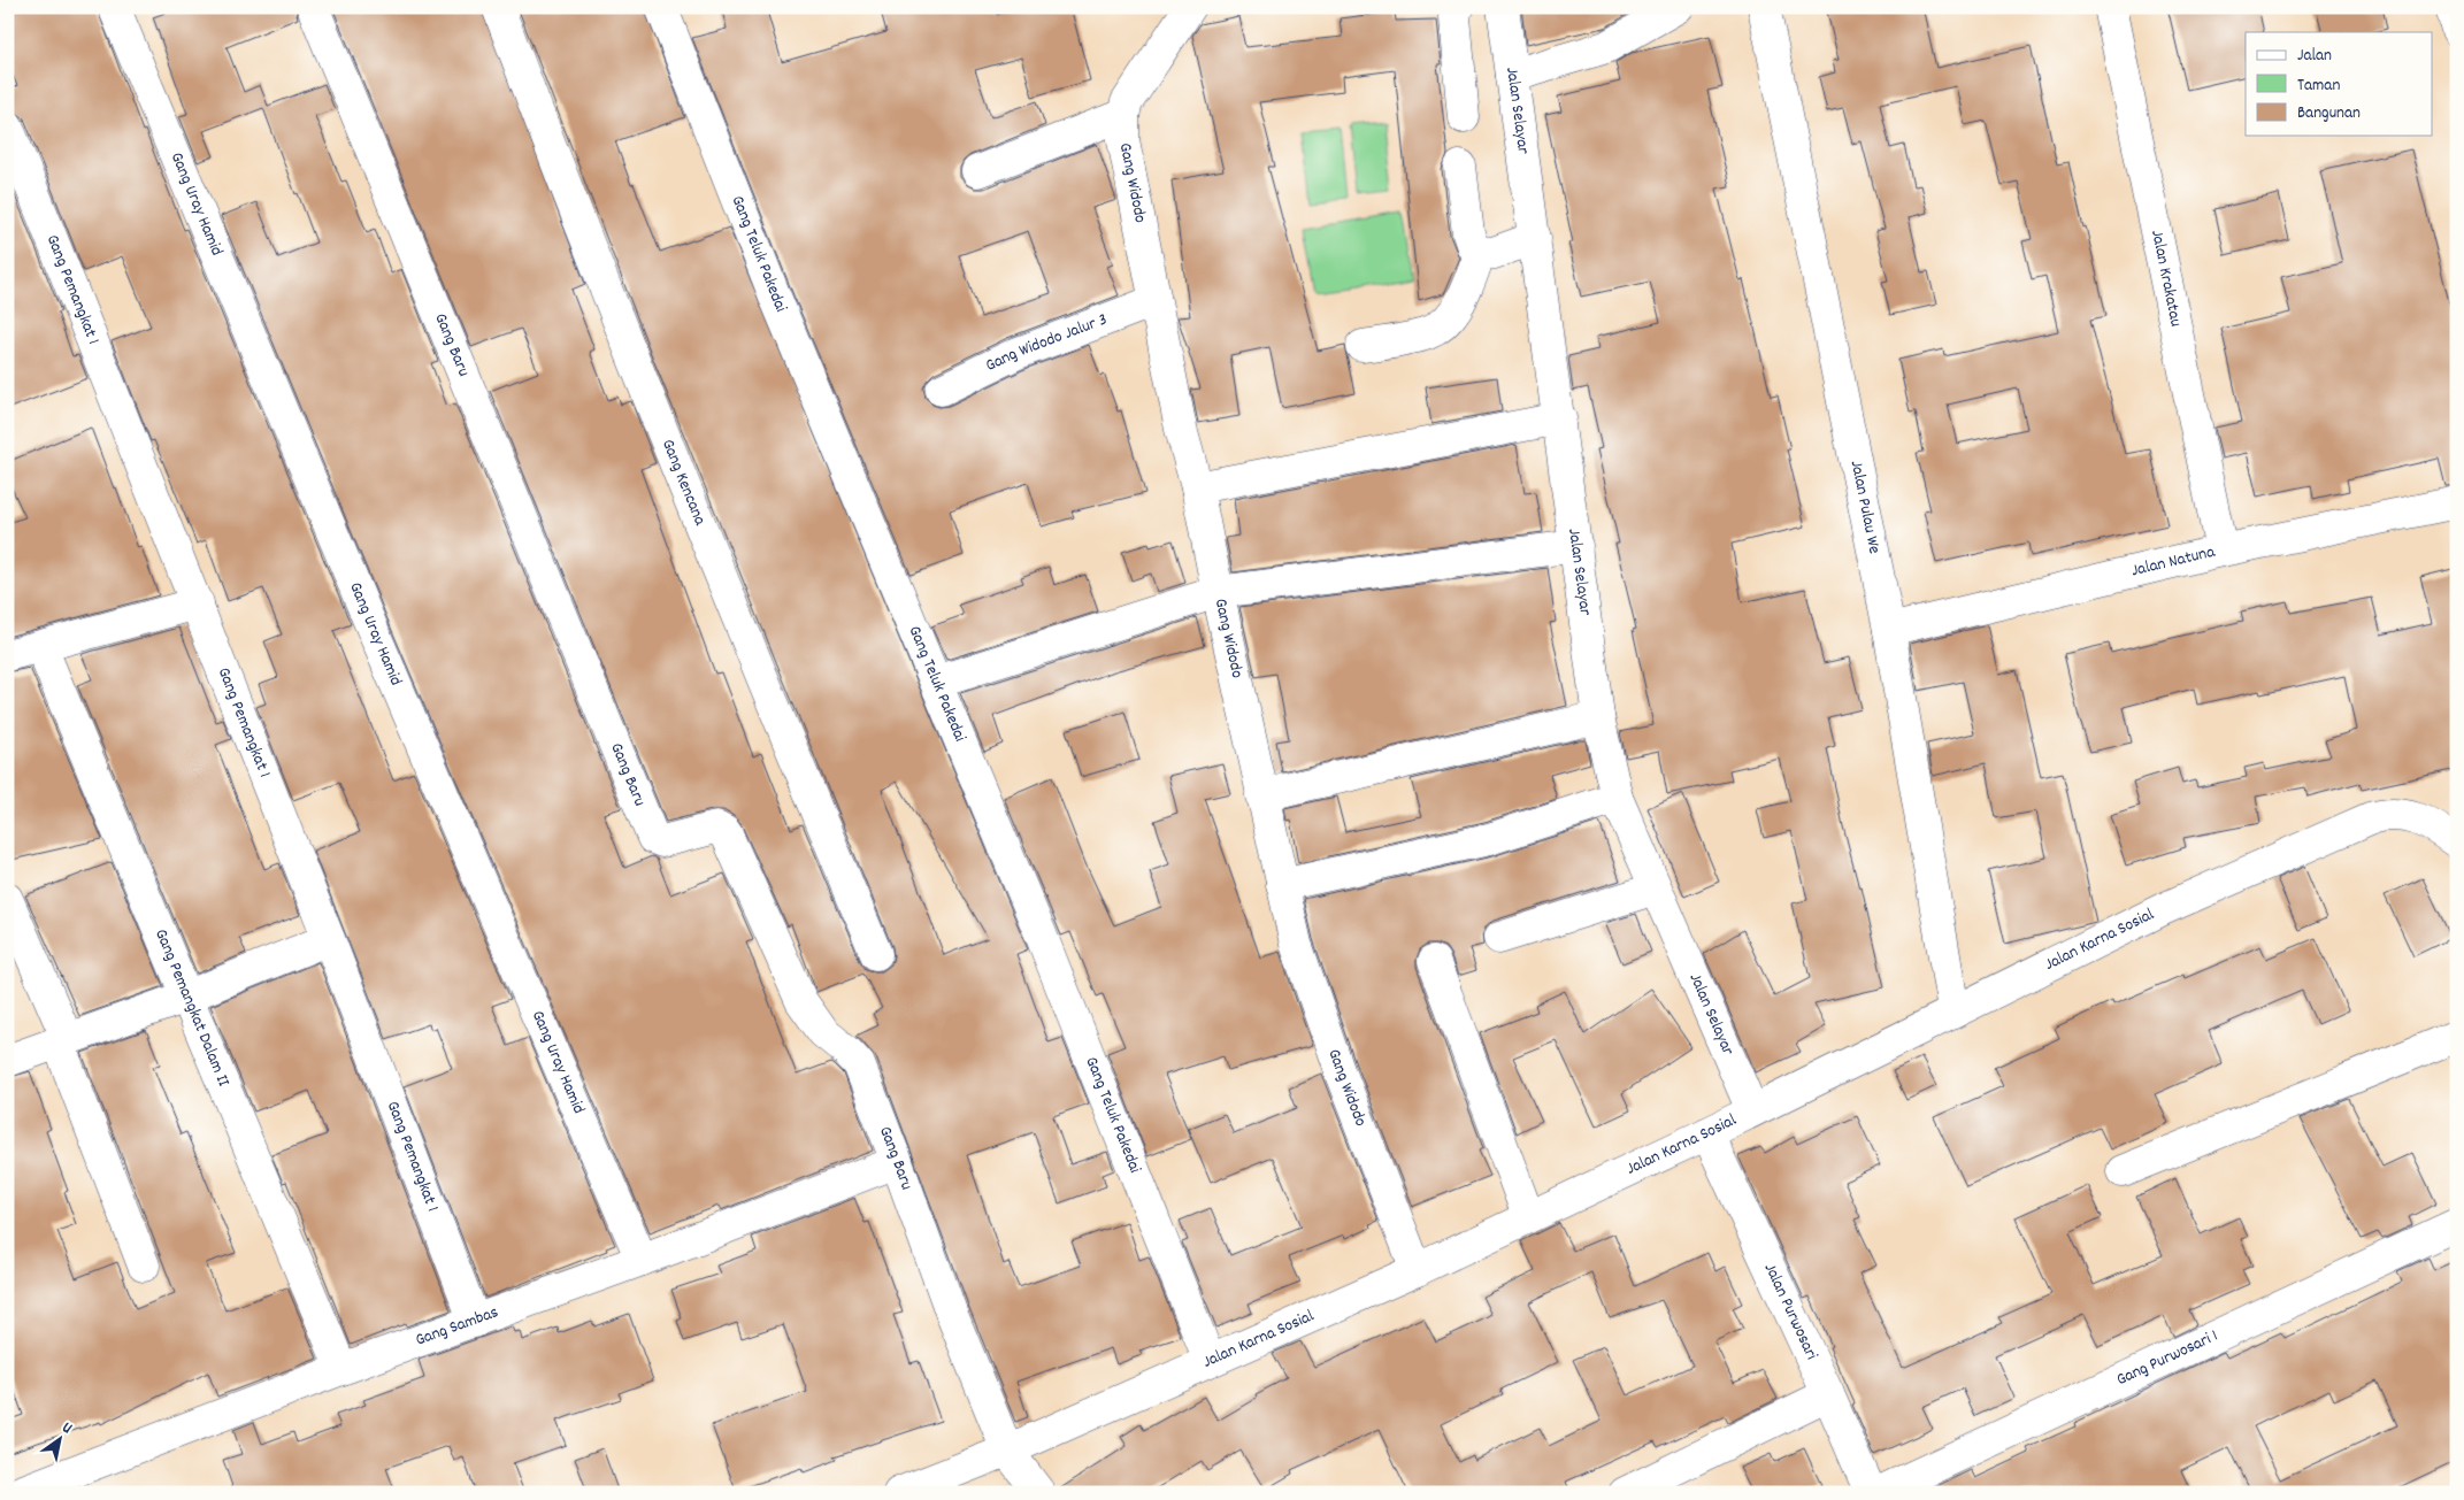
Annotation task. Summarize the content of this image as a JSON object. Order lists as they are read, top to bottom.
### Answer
{
  "streets": {
    "street": [
      "Jalan Selayar",
      "Gang Widodo",
      "Gang Uray Hamid",
      "Gang Teluk Pakedai",
      "Jalan Krakatau",
      "Gang Pemangkat 1",
      "Gang Baru",
      "Gang Widodo Jalur 3",
      "Gang Kencana",
      "Jalan Pulau We",
      "Jalan Natuna",
      "Jalan Karna Sosial",
      "Gang Pemangkat Dalam II",
      "Jalan Purwosari",
      "Gang Sambas",
      "Gang Purwosari 1"
    ]
  },
  "crossings": [
    ["Jalan Selayar", "Jalan Karna Sosial"],
    ["Gang Widodo", "Gang Widodo Jalur 3"],
    ["Gang Widodo", "Jalan Karna Sosial"],
    ["Gang Uray Hamid", "Gang Sambas"],
    ["Gang Teluk Pakedai", "Jalan Karna Sosial"],
    ["Jalan Krakatau", "Jalan Natuna"],
    ["Gang Pemangkat 1", "Gang Sambas"],
    ["Gang Baru", "Jalan Karna Sosial"],
    ["Gang Baru", "Gang Sambas"],
    ["Jalan Pulau We", "Jalan Natuna"],
    ["Jalan Pulau We", "Jalan Karna Sosial"],
    ["Jalan Karna Sosial", "Jalan Purwosari"],
    ["Gang Pemangkat Dalam II", "Gang Sambas"]
  ],
  "legend": ["Jalan", "Taman", "Bangunan"],
  "north": "top right"
}
